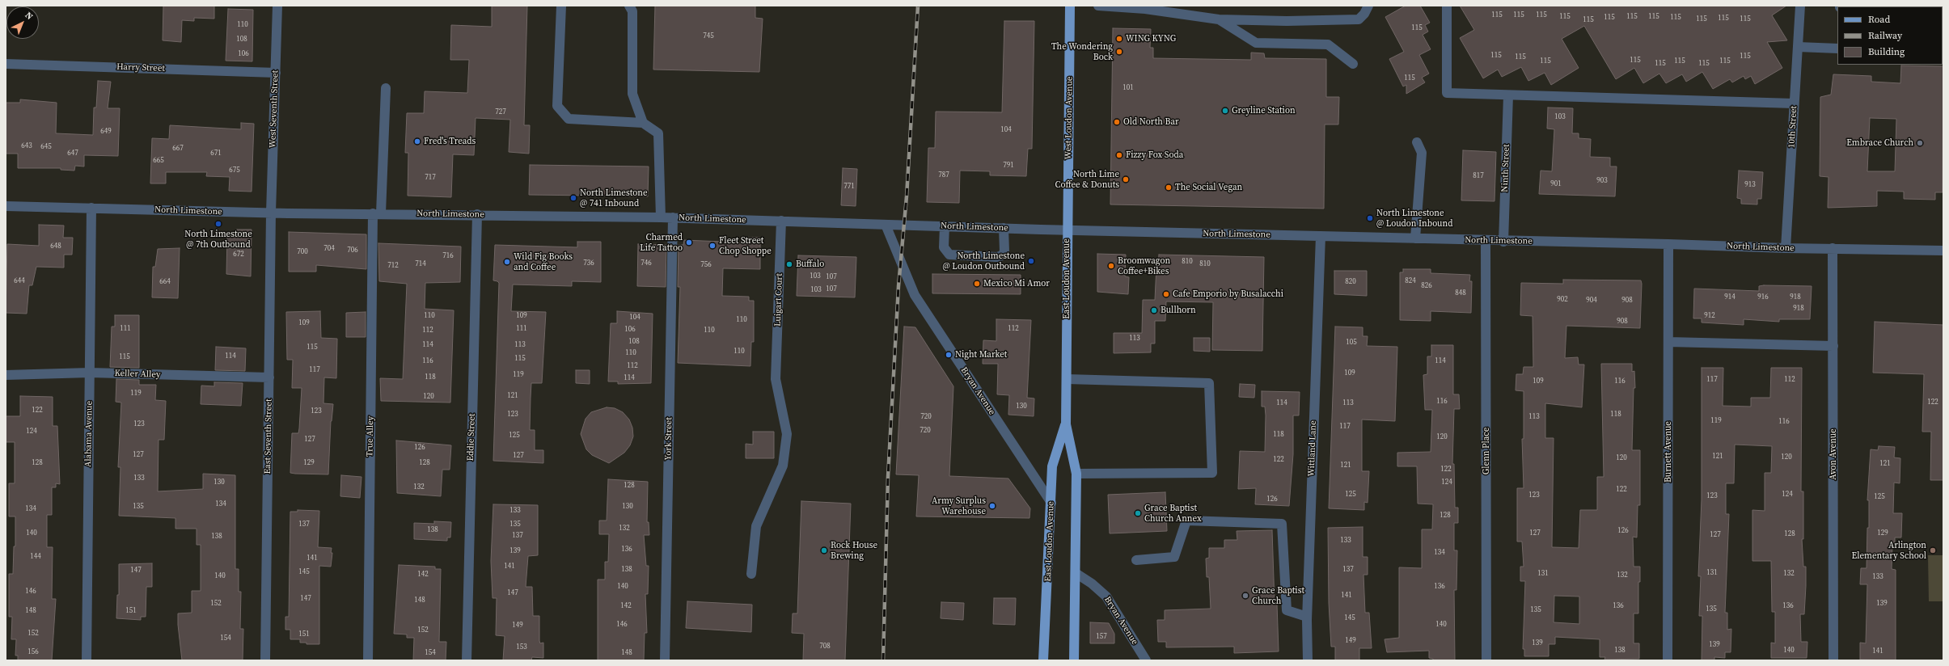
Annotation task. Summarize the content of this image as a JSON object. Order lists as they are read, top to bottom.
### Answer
{
  "streets": {
    "main road": ["West Loudon Avenue", "East Loudon Avenue"],
    "street": [
      "Harry Street",
      "West Seventh Street",
      "10th Street",
      "Ninth Street",
      "North Limestone",
      "Luigart Court",
      "Keller Alley",
      "Bryan Avenue",
      "Alabama Avenue",
      "East Seventh Street",
      "True Alley",
      "Eddie Street",
      "York Street",
      "Wittland Lane",
      "Glenn Place",
      "Burnett Avenue",
      "Avon Avenue"
    ]
  },
  "crossings": [
    ["Harry Street", "West Seventh Street"],
    ["West Seventh Street", "North Limestone"],
    ["West Seventh Street", "East Seventh Street"],
    ["West Loudon Avenue", "North Limestone"],
    ["West Loudon Avenue", "East Loudon Avenue"],
    ["10th Street", "North Limestone"],
    ["Ninth Street", "North Limestone"],
    ["North Limestone", "East Loudon Avenue"],
    ["North Limestone", "Luigart Court"],
    ["North Limestone", "Bryan Avenue"],
    ["North Limestone", "Alabama Avenue"],
    ["North Limestone", "East Seventh Street"],
    ["North Limestone", "True Alley"],
    ["North Limestone", "Eddie Street"],
    ["North Limestone", "York Street"],
    ["North Limestone", "Wittland Lane"],
    ["North Limestone", "Glenn Place"],
    ["North Limestone", "Burnett Avenue"],
    ["North Limestone", "Avon Avenue"],
    ["East Loudon Avenue", "Bryan Avenue"],
    ["Keller Alley", "Alabama Avenue"],
    ["Keller Alley", "East Seventh Street"]
  ],
  "places": [
    "WING KYNG",
    "The Wondering Bock",
    "Greyline Station",
    "Old North Bar",
    "Fred's Treads",
    "Embrace Church",
    "Fizzy Fox Soda",
    "North Lime Coffee & Donuts",
    "The Social Vegan",
    "North Limestone @ 741 Inbound",
    "North Limestone @ Loudon Inbound",
    "North Limestone @ 7th Outbound",
    "Charmed Life Tattoo",
    "Fleet Street Chop Shoppe",
    "North Limestone @ Loudon Outbound",
    "Wild Fig Books and Coffee",
    "Buffalo",
    "Broomwagon Coffee+Bikes",
    "Mexico Mi Amor",
    "Cafe Emporio by Busalacchi",
    "Bullhorn",
    "Night Market",
    "Army Surplus Warehouse",
    "Grace Baptist Church Annex",
    "Rock House Brewing",
    "Arlington Elementary School",
    "Grace Baptist Church"
  ],
  "house_numbers": [
    "115",
    "115",
    "115",
    "115",
    "115",
    "115",
    "115",
    "115",
    "115",
    "115",
    "115",
    "115",
    "110",
    "115",
    "745",
    "108",
    "106",
    "115",
    "115",
    "115",
    "115",
    "115",
    "115",
    "115",
    "115",
    "115",
    "115",
    "101",
    "727",
    "103",
    "104",
    "649",
    "643",
    "645",
    "667",
    "647",
    "671",
    "665",
    "791",
    "675",
    "787",
    "817",
    "717",
    "903",
    "901",
    "913",
    "771",
    "648",
    "704",
    "706",
    "700",
    "672",
    "716",
    "810",
    "736",
    "746",
    "714",
    "810",
    "756",
    "712",
    "103",
    "107",
    "644",
    "824",
    "664",
    "820",
    "826",
    "107",
    "103",
    "848",
    "914",
    "916",
    "918",
    "902",
    "904",
    "908",
    "918",
    "110",
    "109",
    "912",
    "104",
    "110",
    "908",
    "109",
    "111",
    "111",
    "112",
    "106",
    "112",
    "110",
    "113",
    "108",
    "105",
    "114",
    "113",
    "115",
    "110",
    "110",
    "114",
    "115",
    "115",
    "116",
    "114",
    "112",
    "117",
    "109",
    "119",
    "118",
    "114",
    "117",
    "112",
    "109",
    "116",
    "119",
    "121",
    "120",
    "116",
    "122",
    "114",
    "113",
    "130",
    "122",
    "123",
    "123",
    "118",
    "720",
    "113",
    "119",
    "116",
    "123",
    "117",
    "720",
    "124",
    "118",
    "125",
    "120",
    "127",
    "126",
    "127",
    "127",
    "121",
    "120",
    "120",
    "122",
    "128",
    "129",
    "128",
    "121",
    "121",
    "122",
    "133",
    "130",
    "124",
    "128",
    "132",
    "122",
    "125",
    "124",
    "123",
    "123",
    "125",
    "126",
    "134",
    "135",
    "130",
    "134",
    "133",
    "128",
    "137",
    "135",
    "132",
    "138",
    "126",
    "140",
    "127",
    "129",
    "128",
    "127",
    "137",
    "138",
    "133",
    "136",
    "139",
    "134",
    "144",
    "141",
    "141",
    "138",
    "137",
    "147",
    "145",
    "131",
    "131",
    "132",
    "142",
    "132",
    "140",
    "133",
    "140",
    "136",
    "146",
    "147",
    "141",
    "147",
    "148",
    "152",
    "139",
    "142",
    "136",
    "136",
    "135",
    "135",
    "148",
    "151",
    "145",
    "146",
    "140",
    "149",
    "152",
    "152",
    "151",
    "157",
    "154",
    "149",
    "139",
    "139",
    "708",
    "153",
    "138",
    "140",
    "141",
    "156",
    "154",
    "148"
  ],
  "legend": ["Road", "Railway", "Building"],
  "north": "top right"
}
